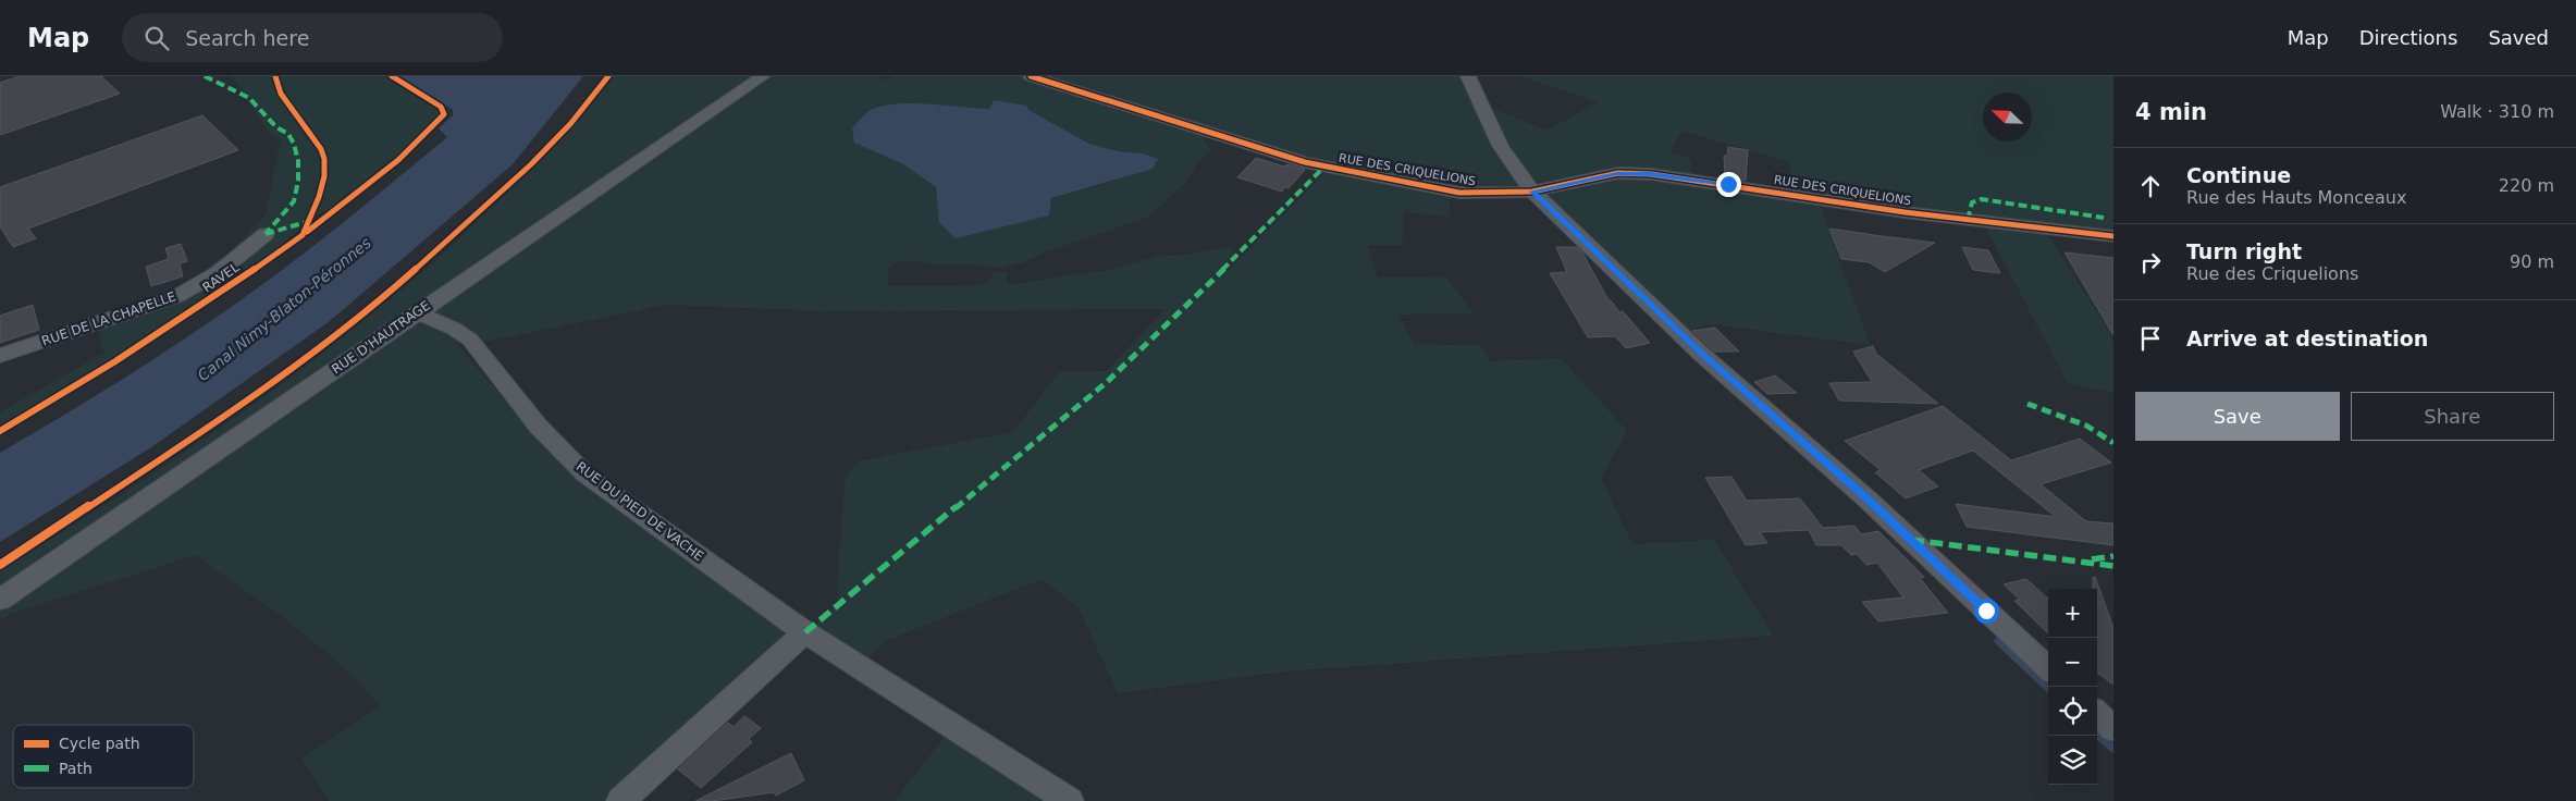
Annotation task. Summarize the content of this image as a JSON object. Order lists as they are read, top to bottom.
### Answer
{
  "streets": {
    "street": [
      "RUE DES CRIQUELIONS",
      "RUE DE LA CHAPELLE",
      "RUE D'HAUTRAGE",
      "RUE DU PIED DE VACHE"
    ],
    "cycle path": ["RAVEL"]
  },
  "crossings": [
    ["RUE D'HAUTRAGE", "RUE DU PIED DE VACHE"]
  ],
  "water": ["Canal Nimy-Blaton-Péronnes"],
  "legend": ["Cycle path", "Path"],
  "north": "top left",
  "page": {
    "header": "Map",
    "search": "Search here",
    "nav": ["Map", "Directions", "Saved"],
    "heading": ["4 min", "Walk · 310 m"],
    "list": [
      ["Continue", "Rue des Hauts Monceaux", "220 m"],
      ["Turn right", "Rue des Criquelions", "90 m"],
      "Arrive at destination"
    ],
    "buttons": ["Save", "Share"],
    "map_buttons": ["+", "−"]
  }
}
